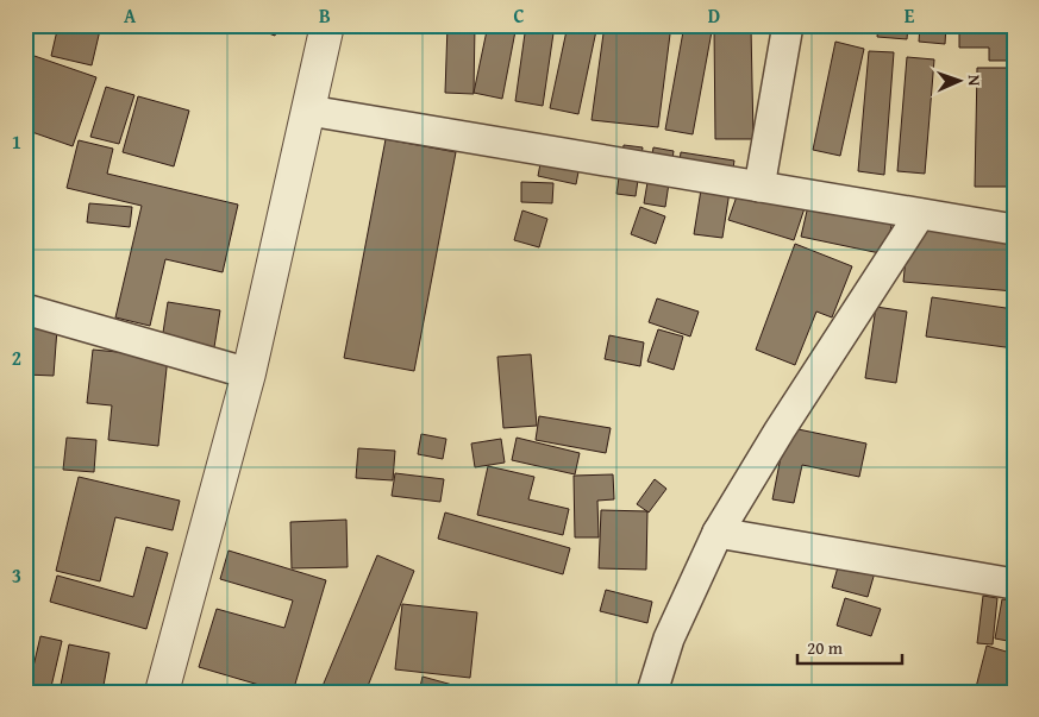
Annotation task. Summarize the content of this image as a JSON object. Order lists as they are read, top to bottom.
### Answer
{
  "scale_bar": "20 m",
  "north": "right",
  "grid": {
    "columns": [
      "A",
      "B",
      "C",
      "D",
      "E"
    ],
    "rows": ["1", "2", "3"]
  }
}
